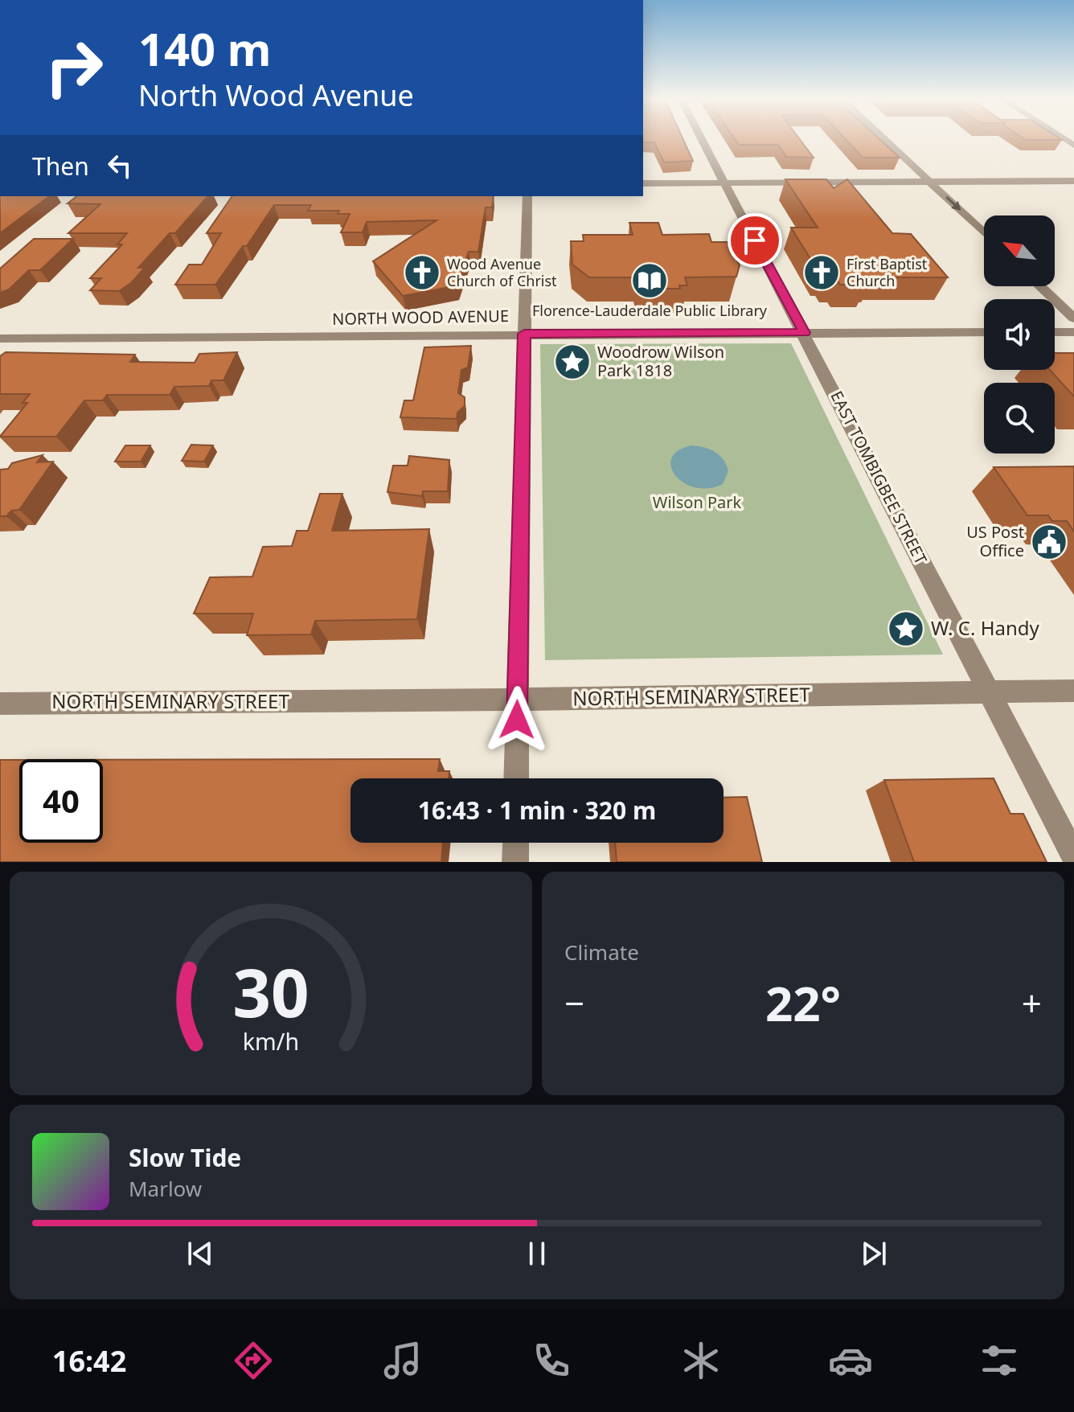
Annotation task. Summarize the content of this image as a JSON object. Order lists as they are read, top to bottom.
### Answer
{
  "streets": {
    "street": ["NORTH WOOD AVENUE", "EAST TOMBIGBEE STREET", "NORTH SEMINARY STREET"]
  },
  "crossings": [
    ["NORTH WOOD AVENUE", "EAST TOMBIGBEE STREET"],
    ["EAST TOMBIGBEE STREET", "NORTH SEMINARY STREET"]
  ],
  "parks": ["Wilson Park"],
  "places": {
    "church": ["Wood Avenue Church of Christ", "First Baptist Church"],
    "library": ["Florence-Lauderdale Public Library"],
    "place": ["Woodrow Wilson Park 1818", "W. C. Handy"],
    "public building": ["US Post Office"]
  },
  "north": "top left",
  "page": {
    "turn": ["140 m", "North Wood Avenue"],
    "then": "Then",
    "limit": "40",
    "trip": "16:43 · 1 min · 320 m",
    "tile": "Climate",
    "heat": ["−", "22°", "+"],
    "song": ["Slow Tide", "Marlow"],
    "tabs": "16:42",
    "gauge": ["30", "km/h"]
  }
}
